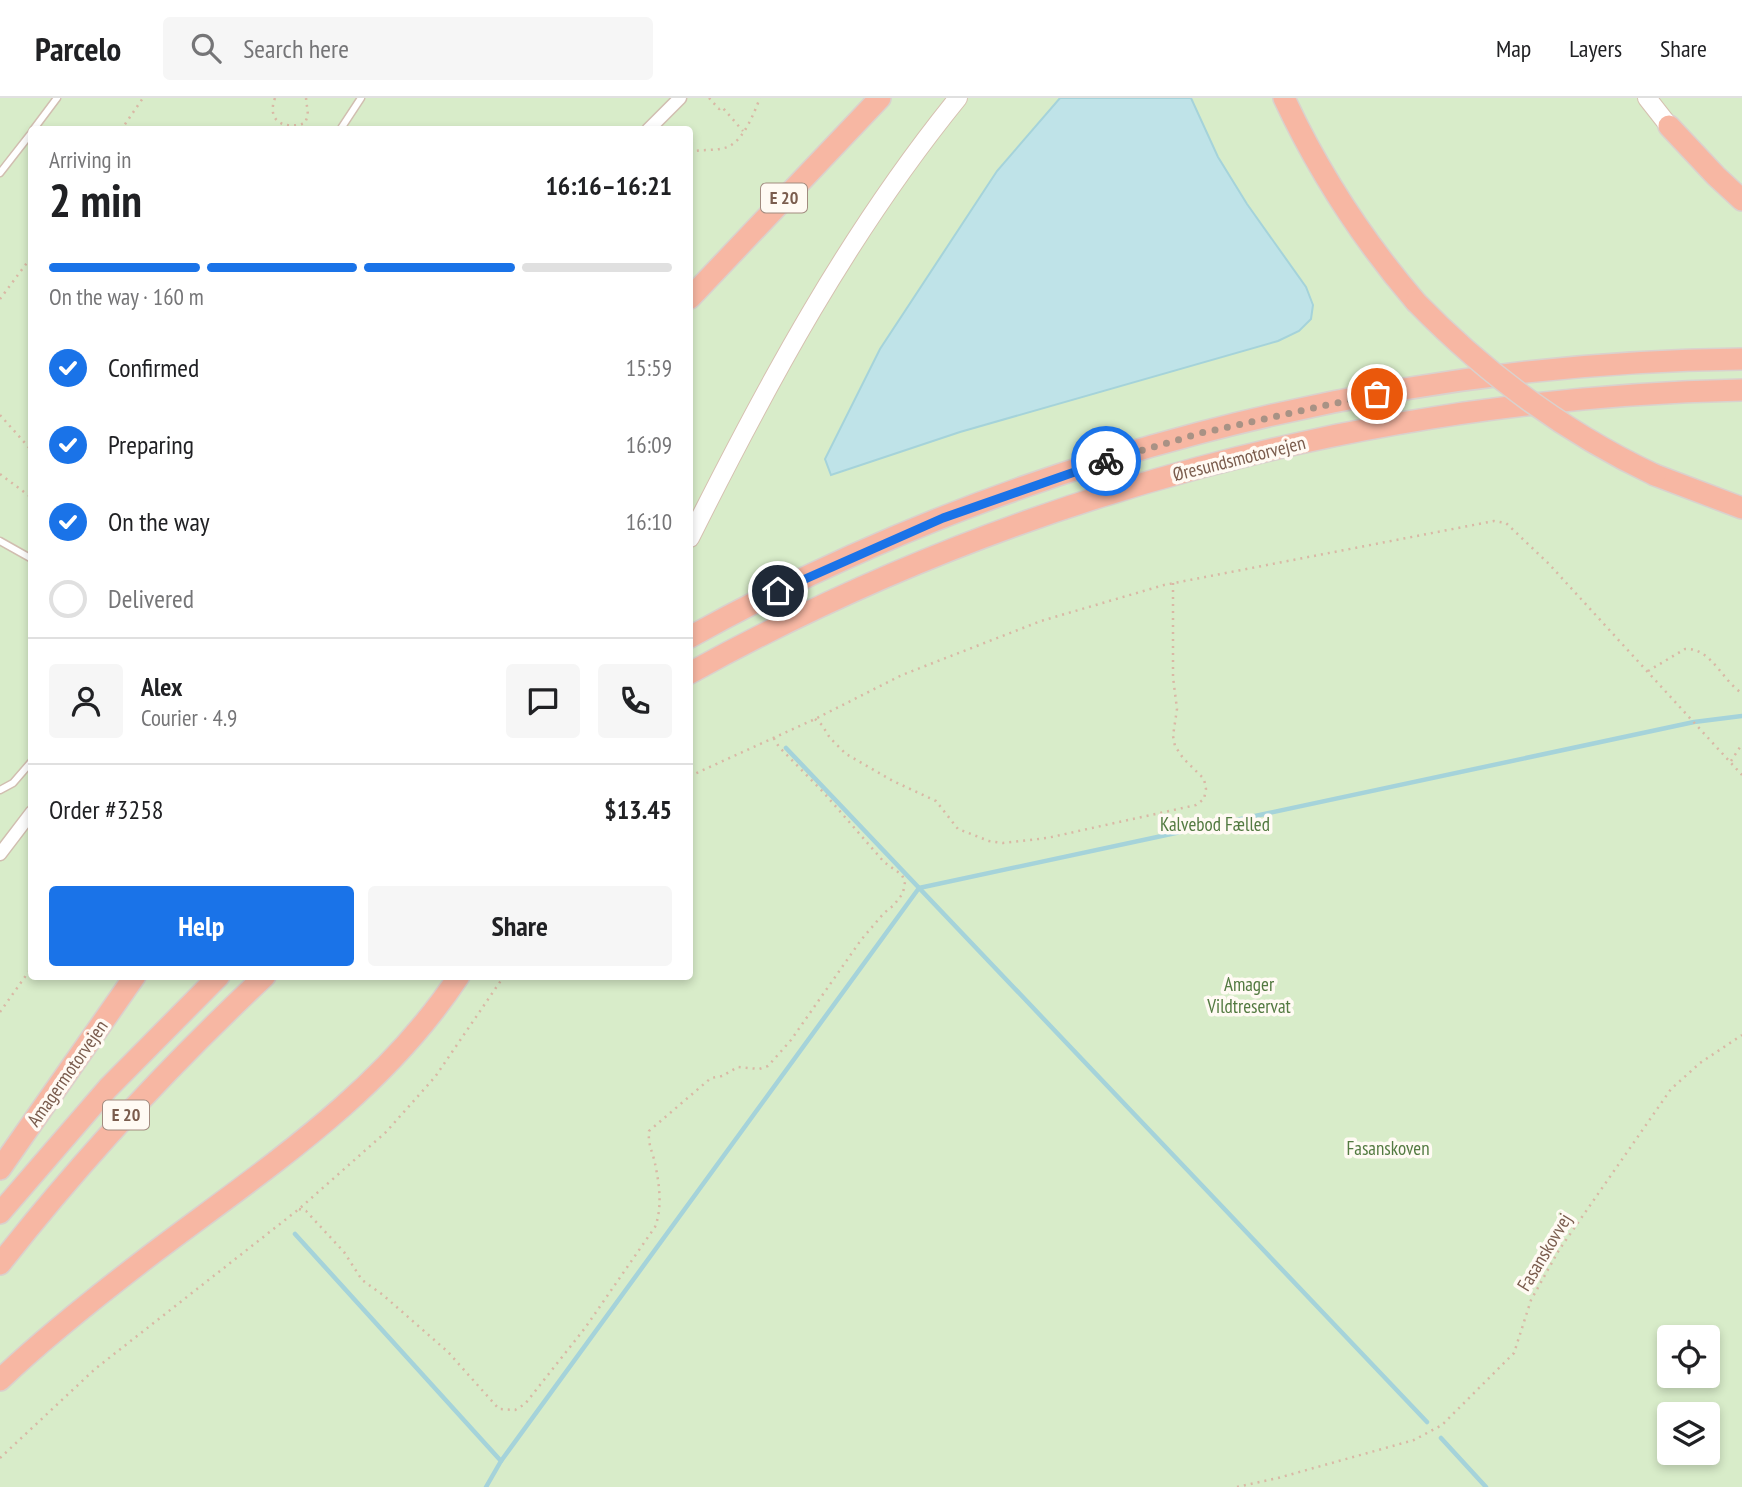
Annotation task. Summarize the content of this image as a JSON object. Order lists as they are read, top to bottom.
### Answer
{
  "streets": {
    "highway": ["E 20", "Øresundsmotorvejen", "Amagermotorvejen"],
    "path": ["Fasanskovvej"]
  },
  "parks": ["Kalvebod Fælled", "Amager Vildtreservat", "Fasanskoven"],
  "page": {
    "header": "Parcelo",
    "search": "Search here",
    "nav": ["Map", "Layers", "Share"],
    "heading": ["2 min", "Arriving in", "16:16–16:21"],
    "panel": [
      "Alex",
      "Courier · 4.9",
      "Order #3258",
      "$13.45"
    ],
    "bar": "On the way · 160 m",
    "list": [
      ["Confirmed", "15:59"],
      ["Preparing", "16:09"],
      ["On the way", "16:10"],
      "Delivered"
    ],
    "buttons": ["Help", "Share"]
  }
}
